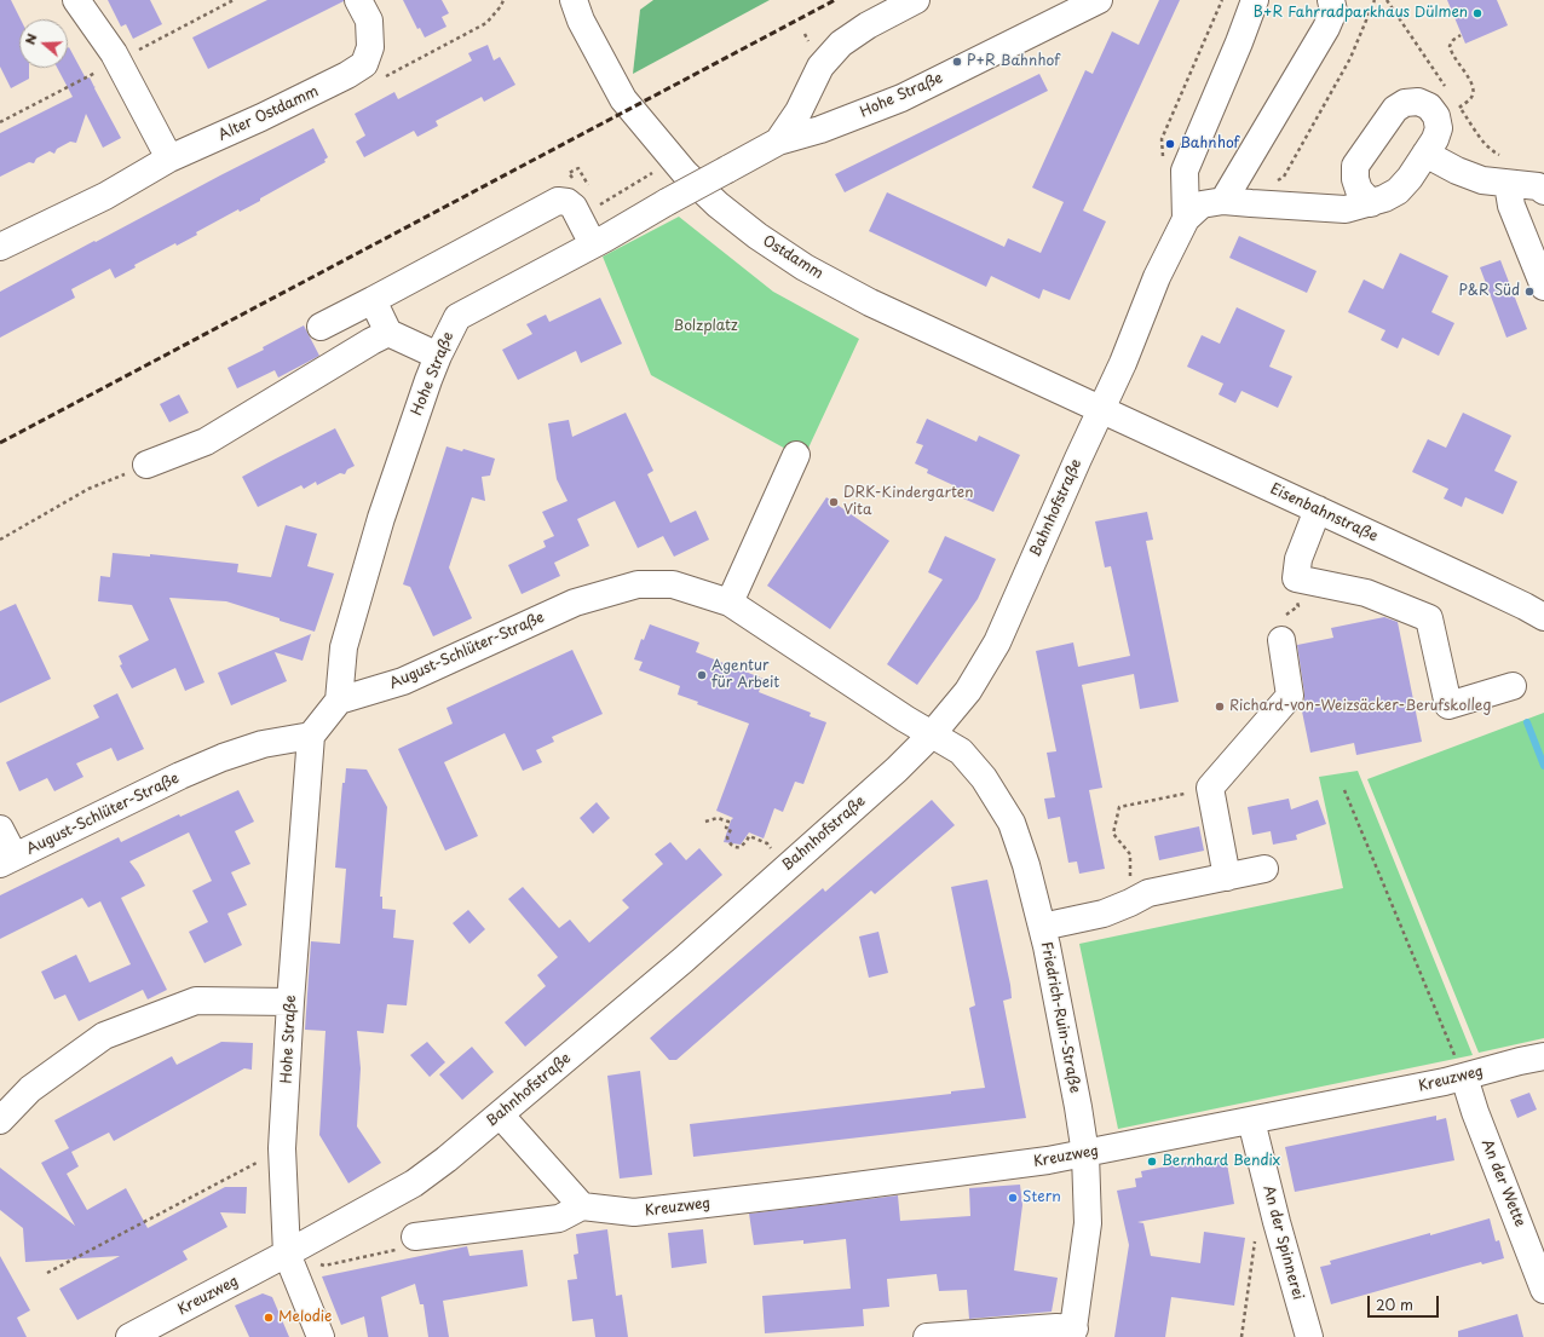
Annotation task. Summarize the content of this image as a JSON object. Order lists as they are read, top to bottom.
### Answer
{
  "streets": {
    "street": [
      "Hohe Straße",
      "Alter Ostdamm",
      "Ostdamm",
      "Bahnhofstraße",
      "Eisenbahnstraße",
      "August-Schlüter-Straße",
      "Friedrich-Ruin-Straße",
      "Kreuzweg",
      "An der Wette",
      "An der Spinnerei"
    ]
  },
  "crossings": [
    ["Hohe Straße", "Bahnhofstraße"],
    ["Hohe Straße", "August-Schlüter-Straße"],
    ["Hohe Straße", "Kreuzweg"],
    ["Ostdamm", "Bahnhofstraße"],
    ["Ostdamm", "Eisenbahnstraße"],
    ["Bahnhofstraße", "Eisenbahnstraße"],
    ["Bahnhofstraße", "August-Schlüter-Straße"],
    ["Bahnhofstraße", "Friedrich-Ruin-Straße"],
    ["Bahnhofstraße", "Kreuzweg"],
    ["August-Schlüter-Straße", "Friedrich-Ruin-Straße"],
    ["Friedrich-Ruin-Straße", "Kreuzweg"],
    ["Kreuzweg", "An der Wette"],
    ["Kreuzweg", "An der Spinnerei"]
  ],
  "parks": ["Bolzplatz"],
  "places": [
    "B+R Fahrradparkhaus Dülmen",
    "P+R Bahnhof",
    "Bahnhof",
    "P&R Süd",
    "DRK-Kindergarten Vita",
    "Agentur für Arbeit",
    "Richard-von-Weizsäcker-Berufskolleg",
    "Bernhard Bendix",
    "Stern",
    "Melodie"
  ],
  "scale_bar": "20 m",
  "north": "left"
}
